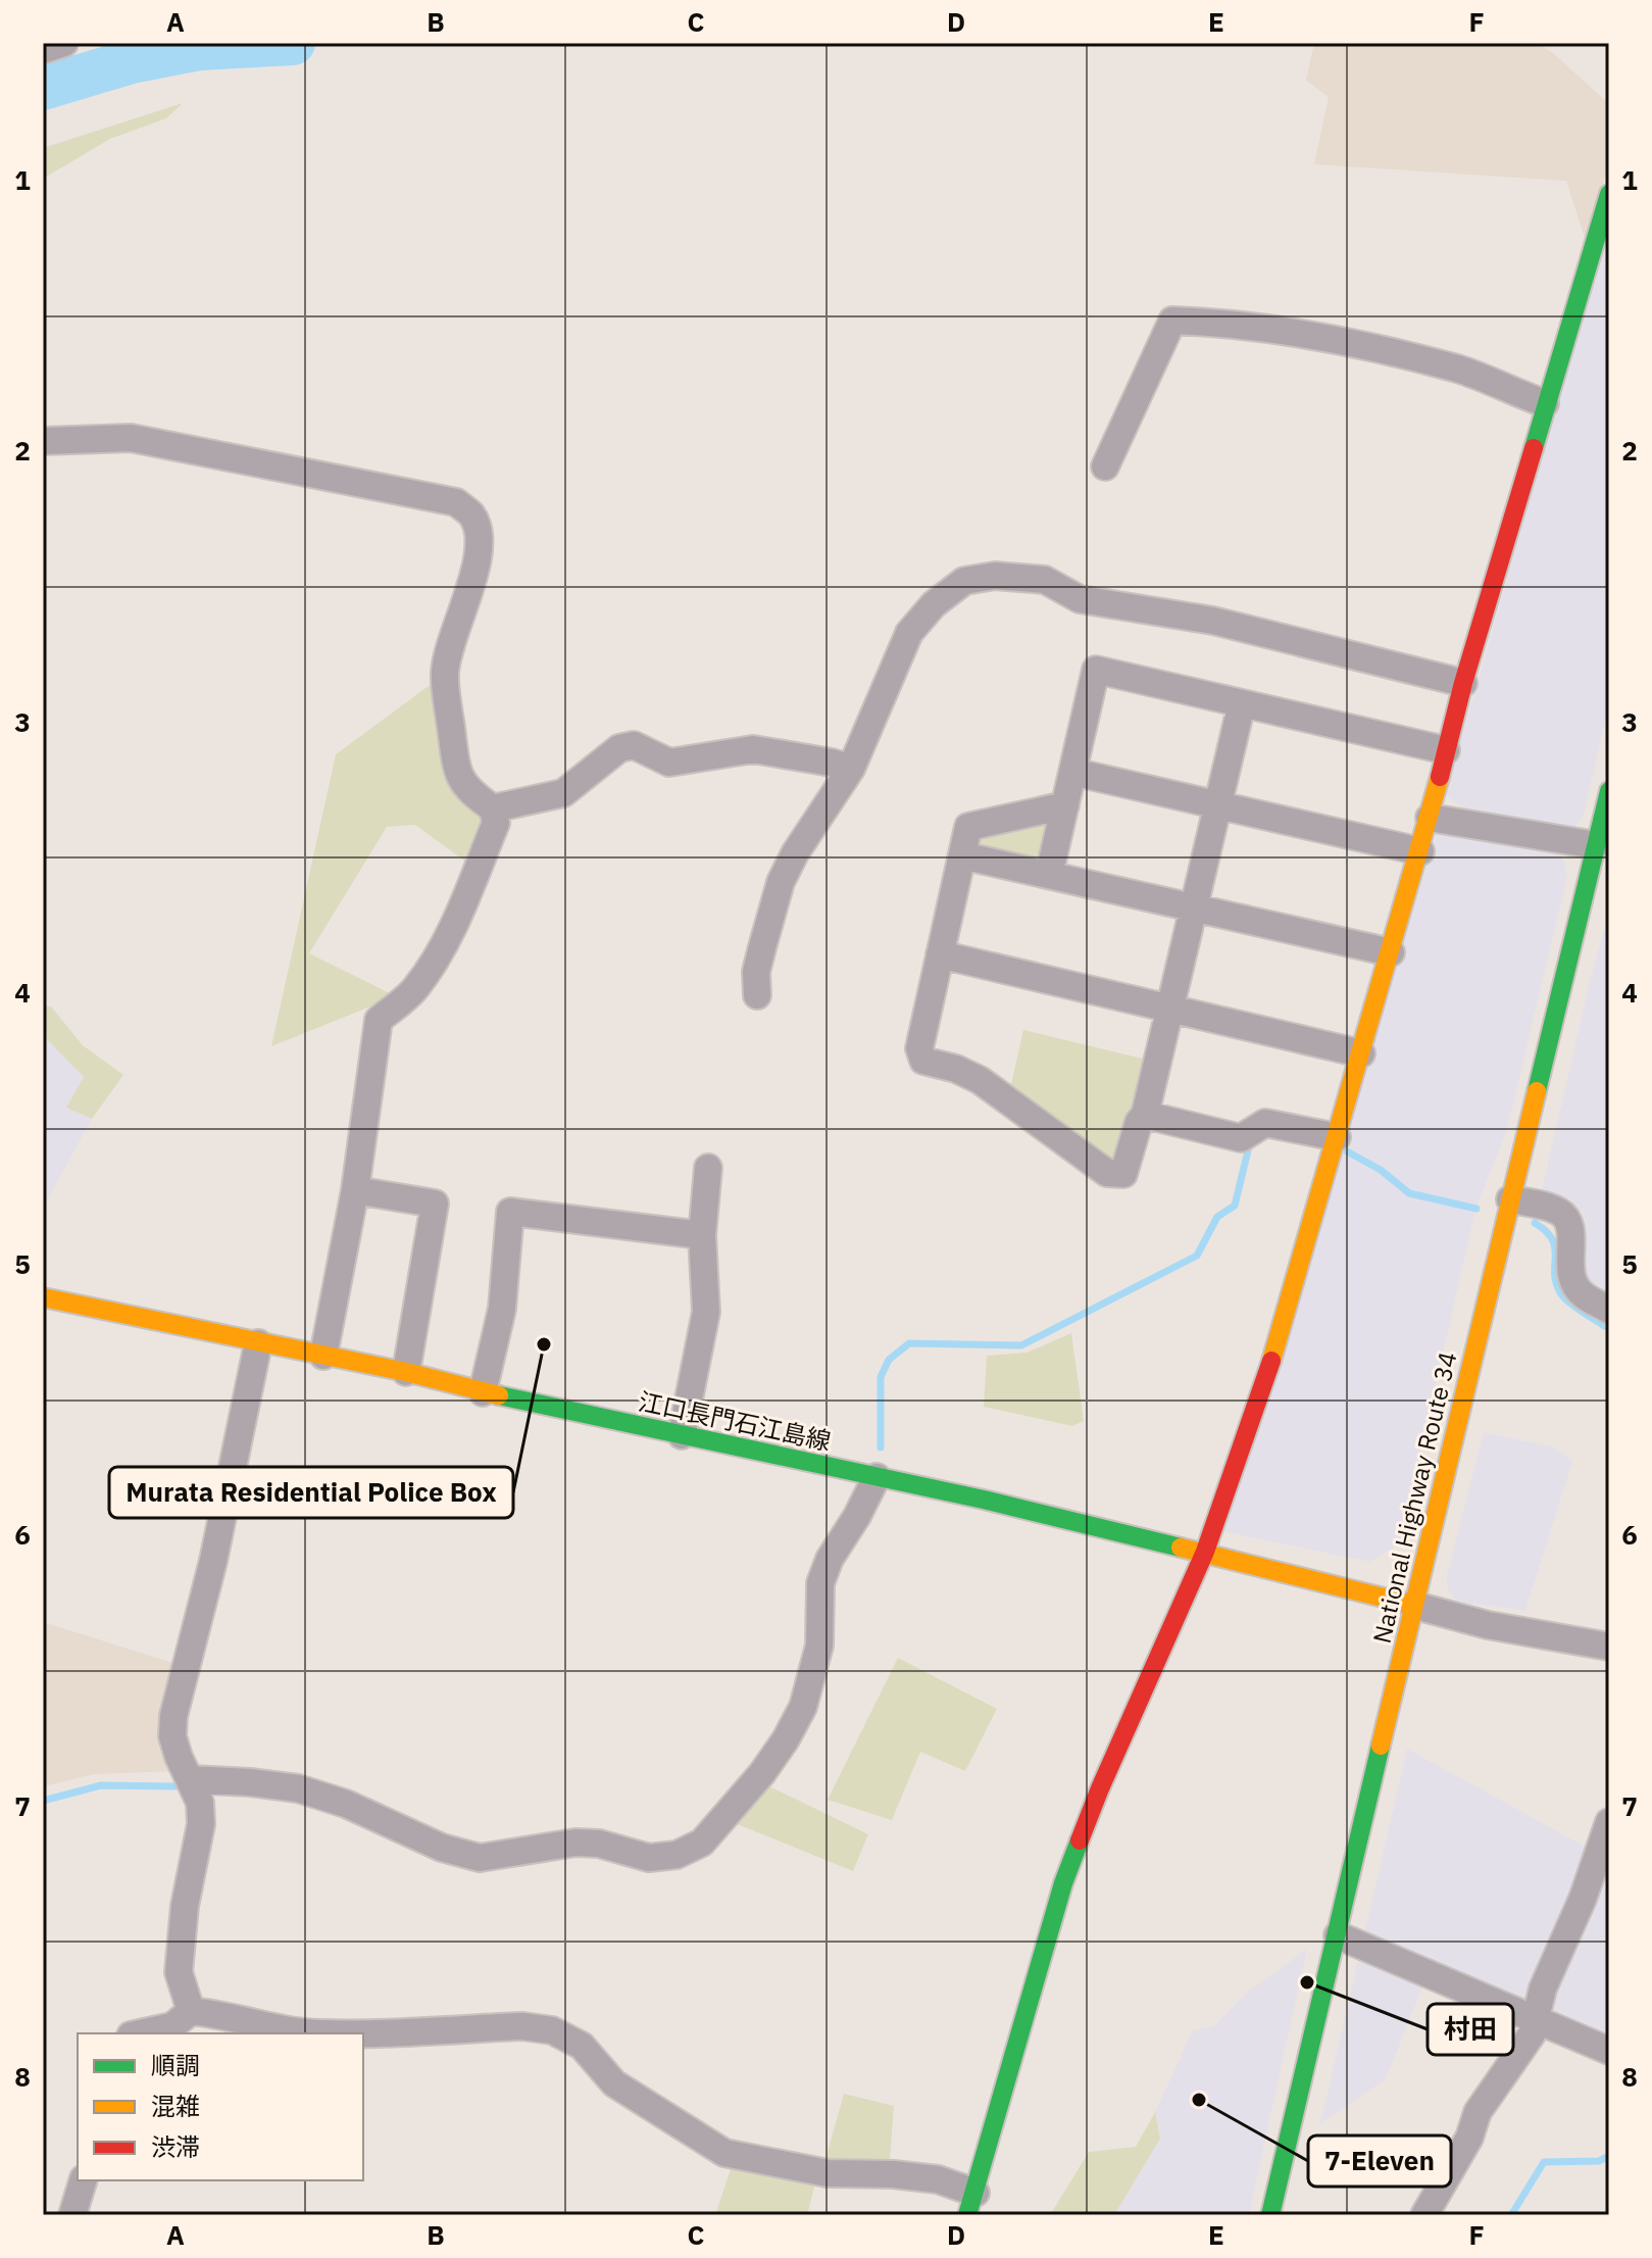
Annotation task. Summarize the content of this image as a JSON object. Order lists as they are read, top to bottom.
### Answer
{
  "streets": {
    "main road": ["江口長門石江島線", "National Highway Route 34"]
  },
  "crossings": [
    ["江口長門石江島線", "National Highway Route 34"]
  ],
  "places": ["Murata Residential Police Box", "村田", "7-Eleven"],
  "legend": ["順調", "混雑", "渋滞"],
  "grid": {
    "columns": [
      "A",
      "B",
      "C",
      "D",
      "E",
      "F"
    ],
    "rows": [
      "1",
      "2",
      "3",
      "4",
      "5",
      "6",
      "7",
      "8"
    ]
  }
}
